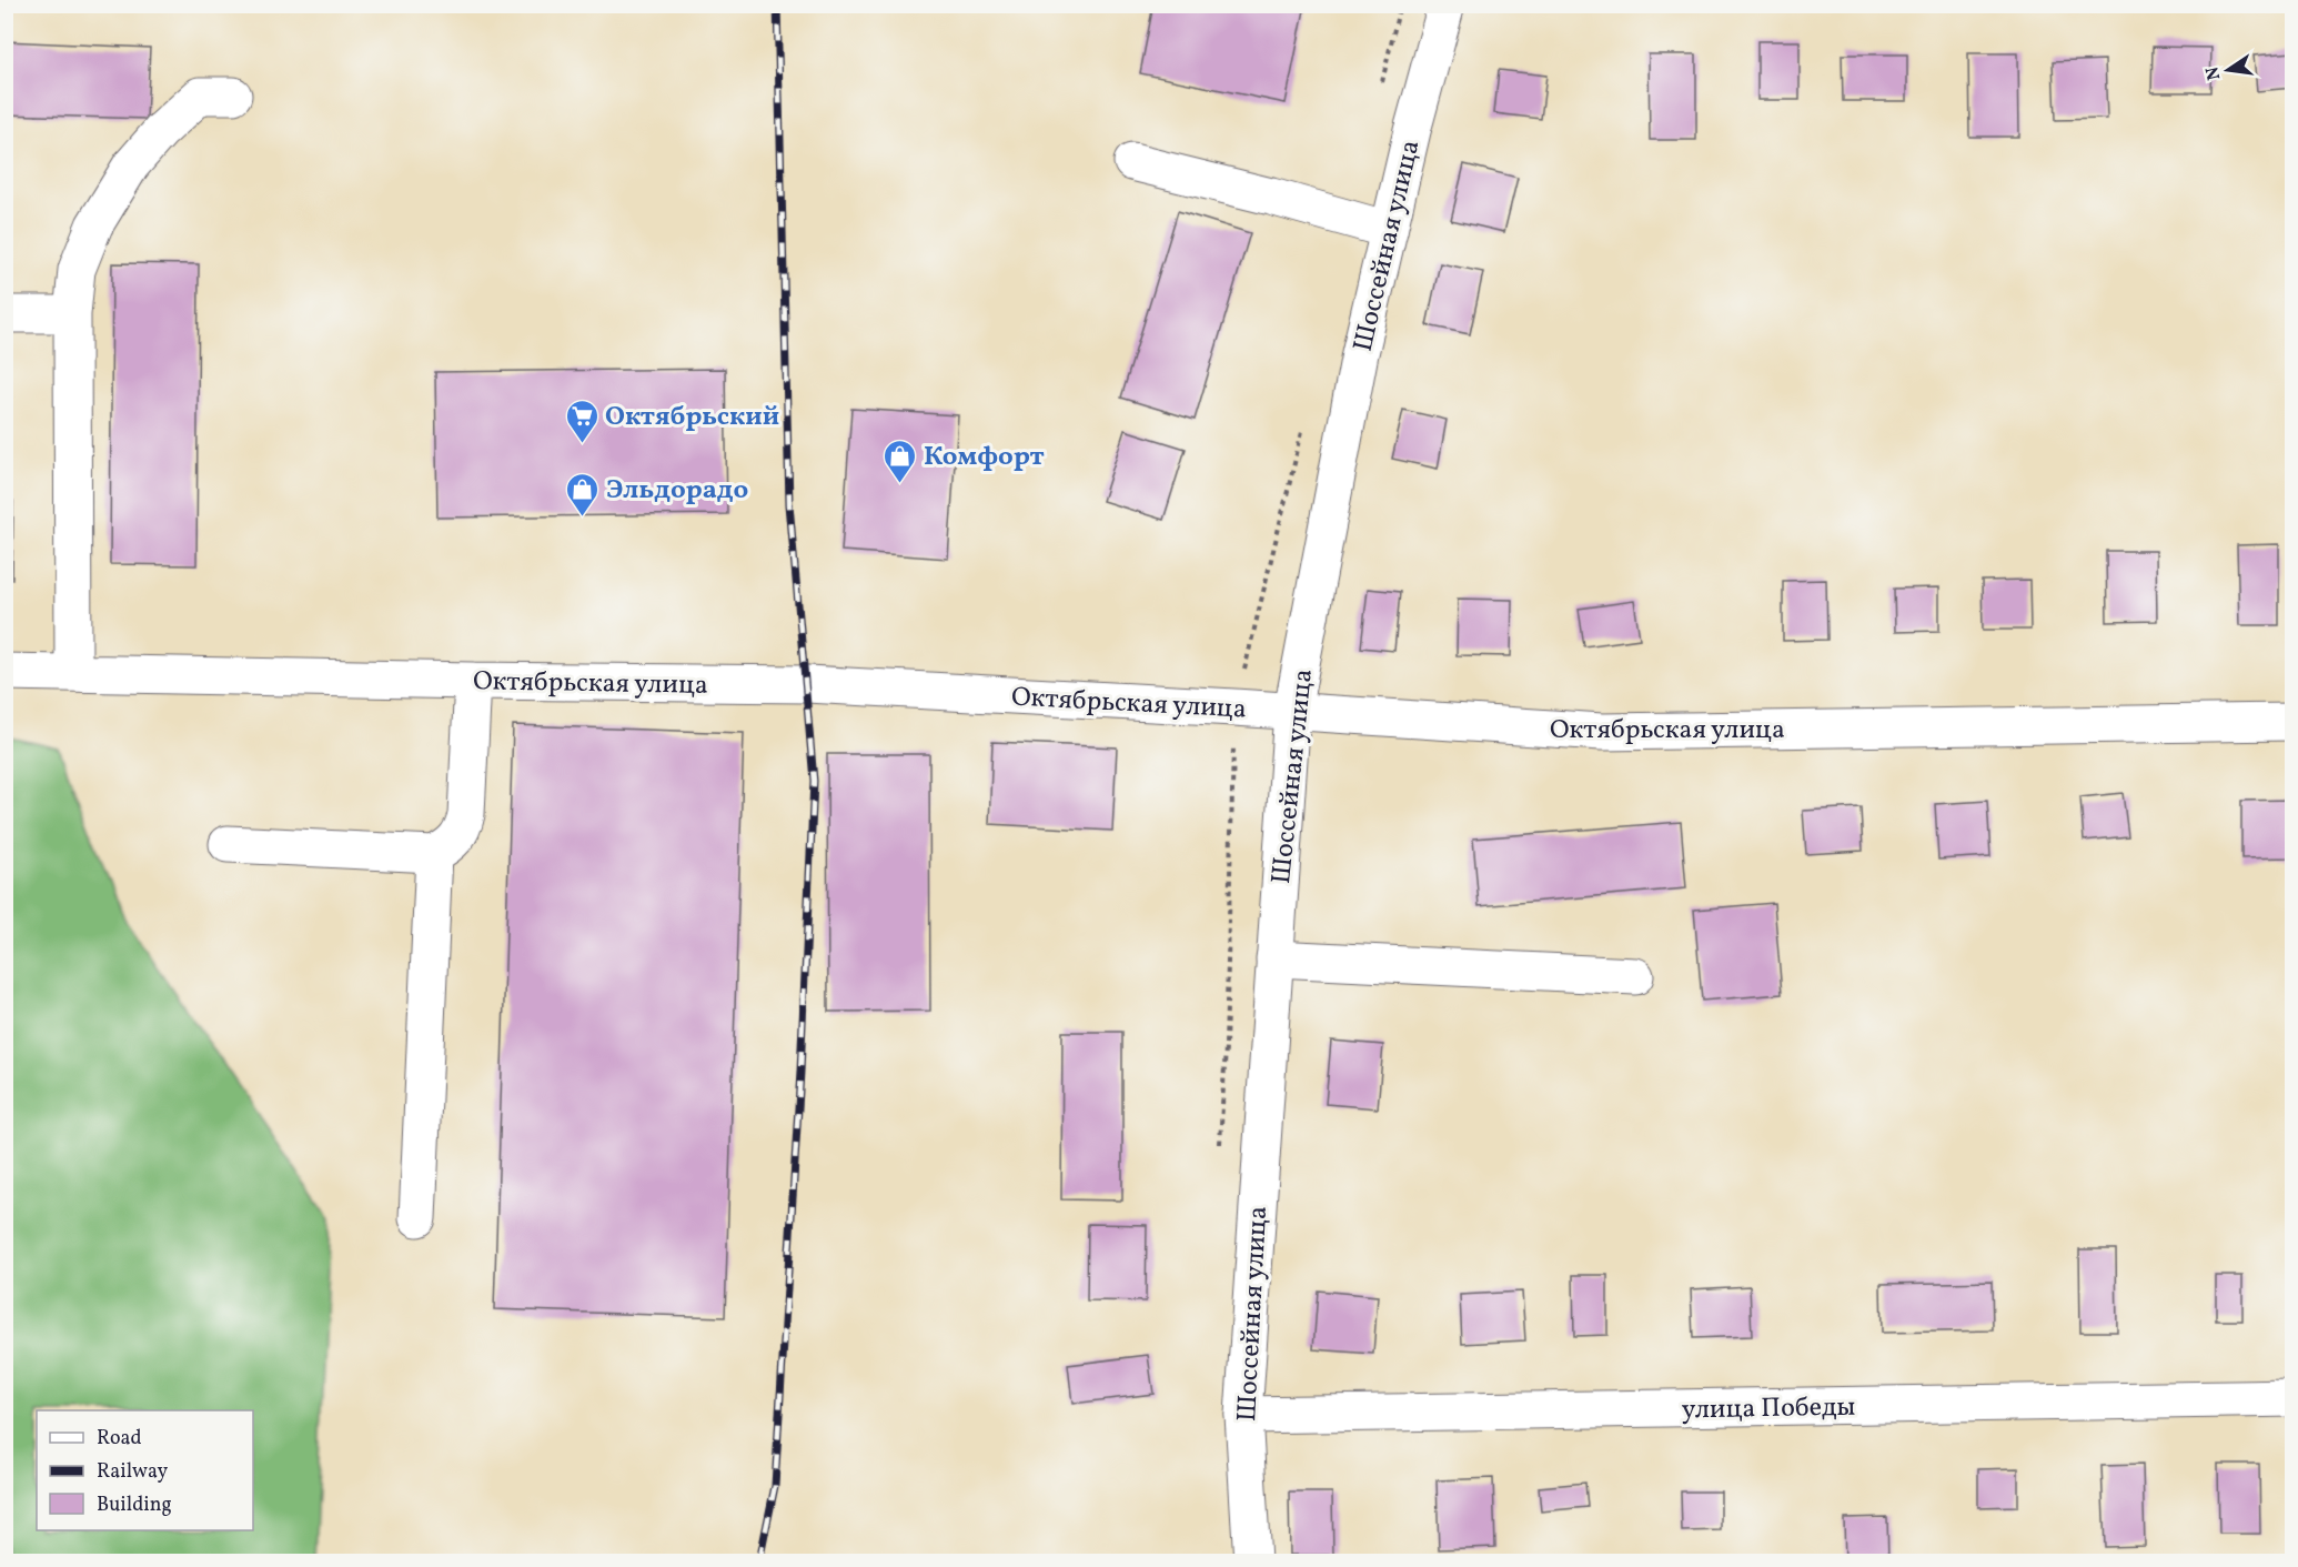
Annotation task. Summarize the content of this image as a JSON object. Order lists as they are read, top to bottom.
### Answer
{
  "streets": {
    "street": ["Шоссейная улица", "Октябрьская улица", "улица Победы"]
  },
  "crossings": [
    ["Шоссейная улица", "Октябрьская улица"],
    ["Шоссейная улица", "улица Победы"]
  ],
  "places": {
    "supermarket": ["Октябрьский"],
    "shop": ["Комфорт", "Эльдорадо"]
  },
  "legend": ["Road", "Railway", "Building"],
  "north": "left"
}
